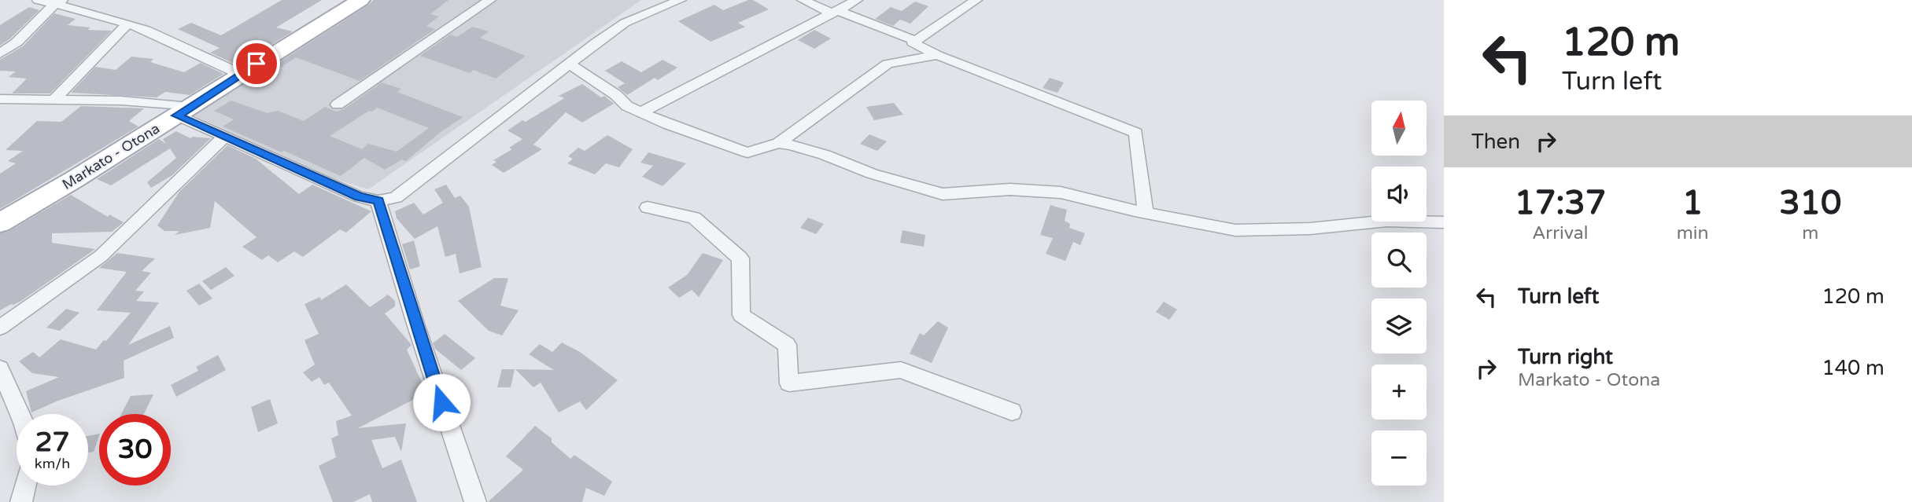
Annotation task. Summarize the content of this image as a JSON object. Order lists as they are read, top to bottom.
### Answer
{
  "streets": {
    "main road": ["Markato - Otona"]
  },
  "north": "top",
  "page": {
    "turn": ["120 m", "Turn left"],
    "map_buttons": ["+", "−"],
    "then": "Then",
    "eta": [
      "17:37",
      "Arrival",
      "1",
      "min",
      "310",
      "m"
    ],
    "list": [
      {
        "name": "Turn left",
        "value": "120 m"
      },
      {
        "name": "Turn right",
        "note": "Markato - Otona",
        "value": "140 m"
      }
    ],
    "speed": "27 km/h",
    "limit": "30"
  }
}
